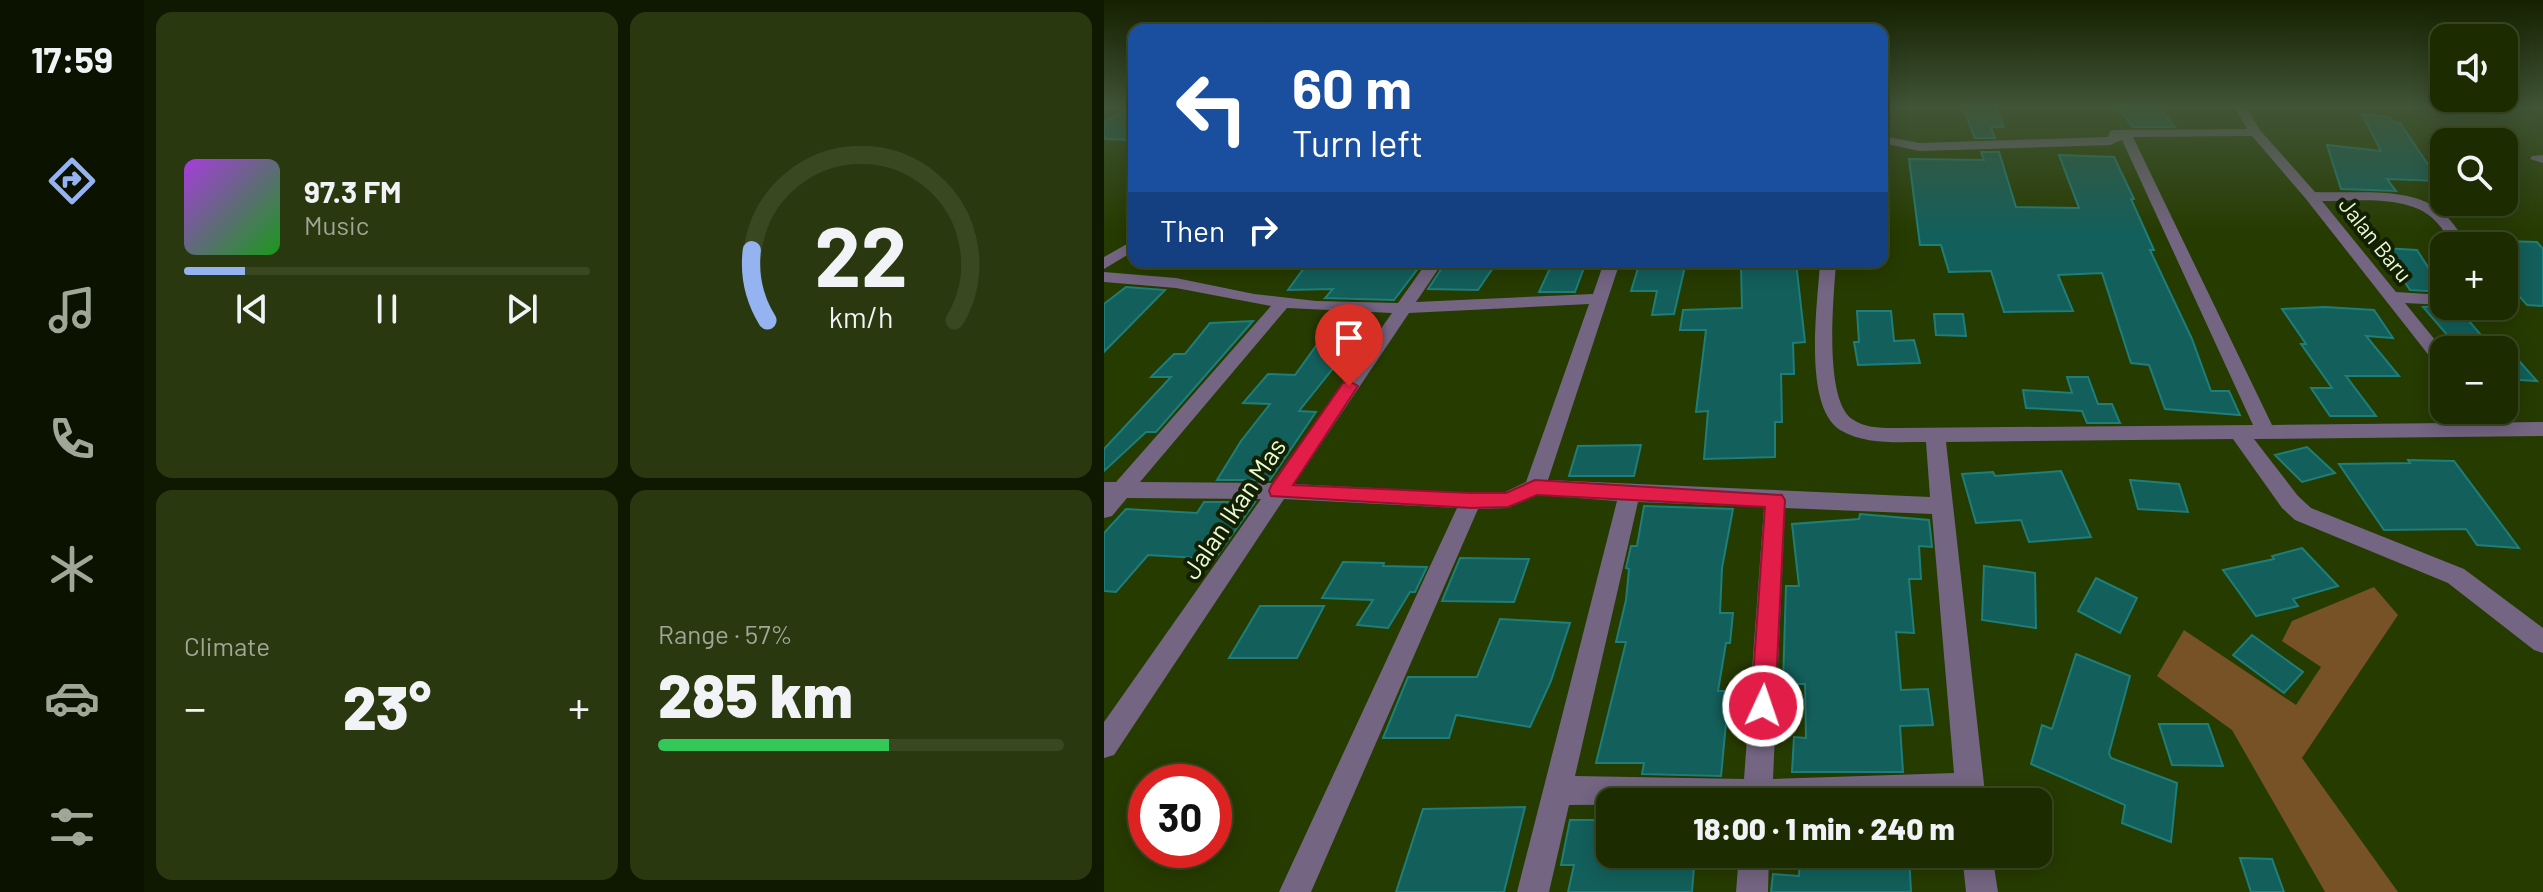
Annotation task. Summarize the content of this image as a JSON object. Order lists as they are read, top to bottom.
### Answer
{
  "streets": {
    "street": ["Jalan Baru", "Jalan Ikan Mas"]
  },
  "page": {
    "tabs": "17:59",
    "map_buttons": ["+", "−"],
    "turn": ["60 m", "Turn left"],
    "song": ["97.3 FM", "Music"],
    "then": "Then",
    "tile": [
      "Climate",
      ["Range · 57%", "285 km"]
    ],
    "heat": ["−", "23°", "+"],
    "limit": "30",
    "trip": "18:00 · 1 min · 240 m",
    "gauge": ["22", "km/h"]
  }
}
